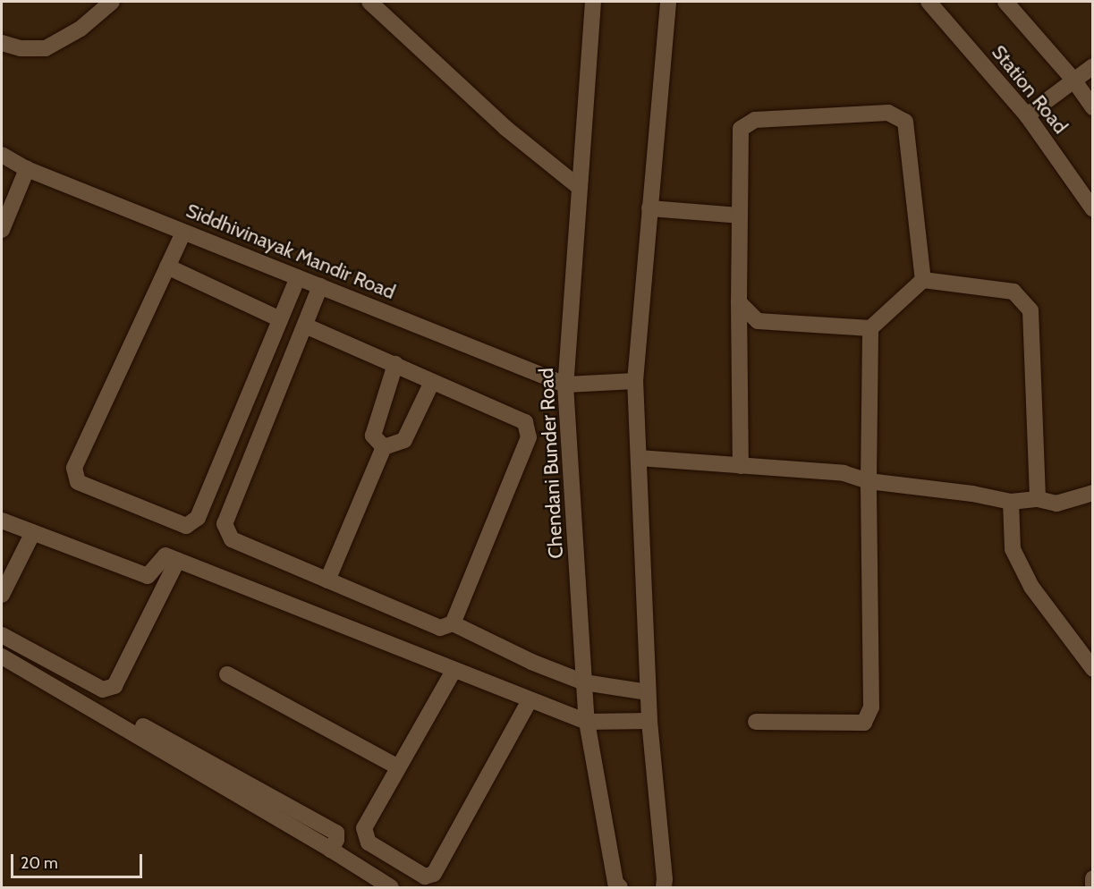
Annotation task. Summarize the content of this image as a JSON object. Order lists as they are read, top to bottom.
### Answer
{
  "streets": {
    "street": ["Station Road", "Siddhivinayak Mandir Road", "Chendani Bunder Road"]
  },
  "crossings": [
    ["Siddhivinayak Mandir Road", "Chendani Bunder Road"]
  ],
  "scale_bar": "20 m"
}
